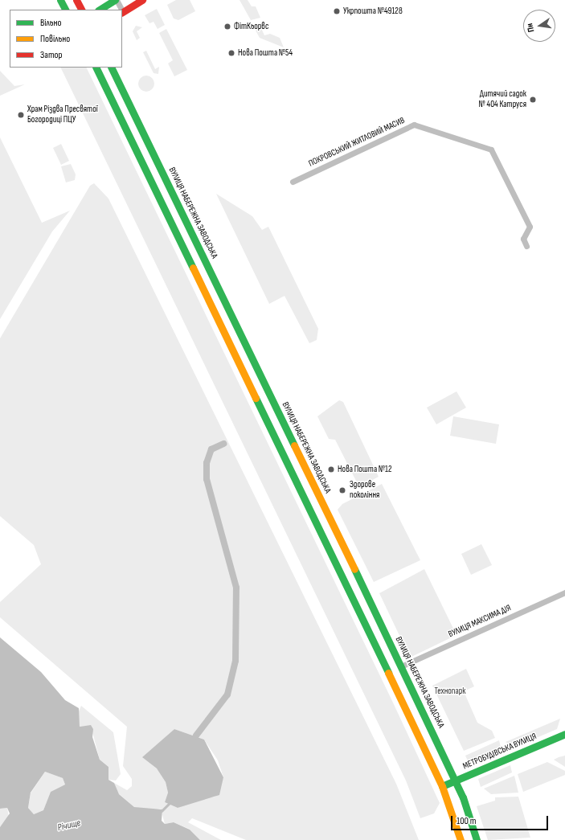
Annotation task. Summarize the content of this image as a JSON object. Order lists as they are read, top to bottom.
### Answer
{
  "streets": {
    "main road": ["ВУЛИЦЯ НАБЕРЕЖНА ЗАВОДСЬКА", "МЕТРОБУДІВСЬКА ВУЛИЦЯ"],
    "street": ["ПОКРОВСЬКИЙ ЖИТЛОВИЙ МАСИВ", "ВУЛИЦЯ МАКСИМА ДІЯ"]
  },
  "crossings": [
    ["ВУЛИЦЯ НАБЕРЕЖНА ЗАВОДСЬКА", "ВУЛИЦЯ МАКСИМА ДІЯ"],
    ["ВУЛИЦЯ НАБЕРЕЖНА ЗАВОДСЬКА", "МЕТРОБУДІВСЬКА ВУЛИЦЯ"]
  ],
  "water": ["Річище"],
  "parks": ["Технопарк"],
  "places": [
    "Укрпошта №49128",
    "ФiтКьорвс",
    "Нова Пошта №54",
    "Дитячий садок № 404 Катруся",
    "Храм Різдва Пресвятої Богородиці ПЦУ",
    "Нова Пошта №12",
    "Здорове покоління"
  ],
  "legend": ["Вільно", "Повільно", "Затор"],
  "scale_bar": "100 m",
  "north": "left"
}
